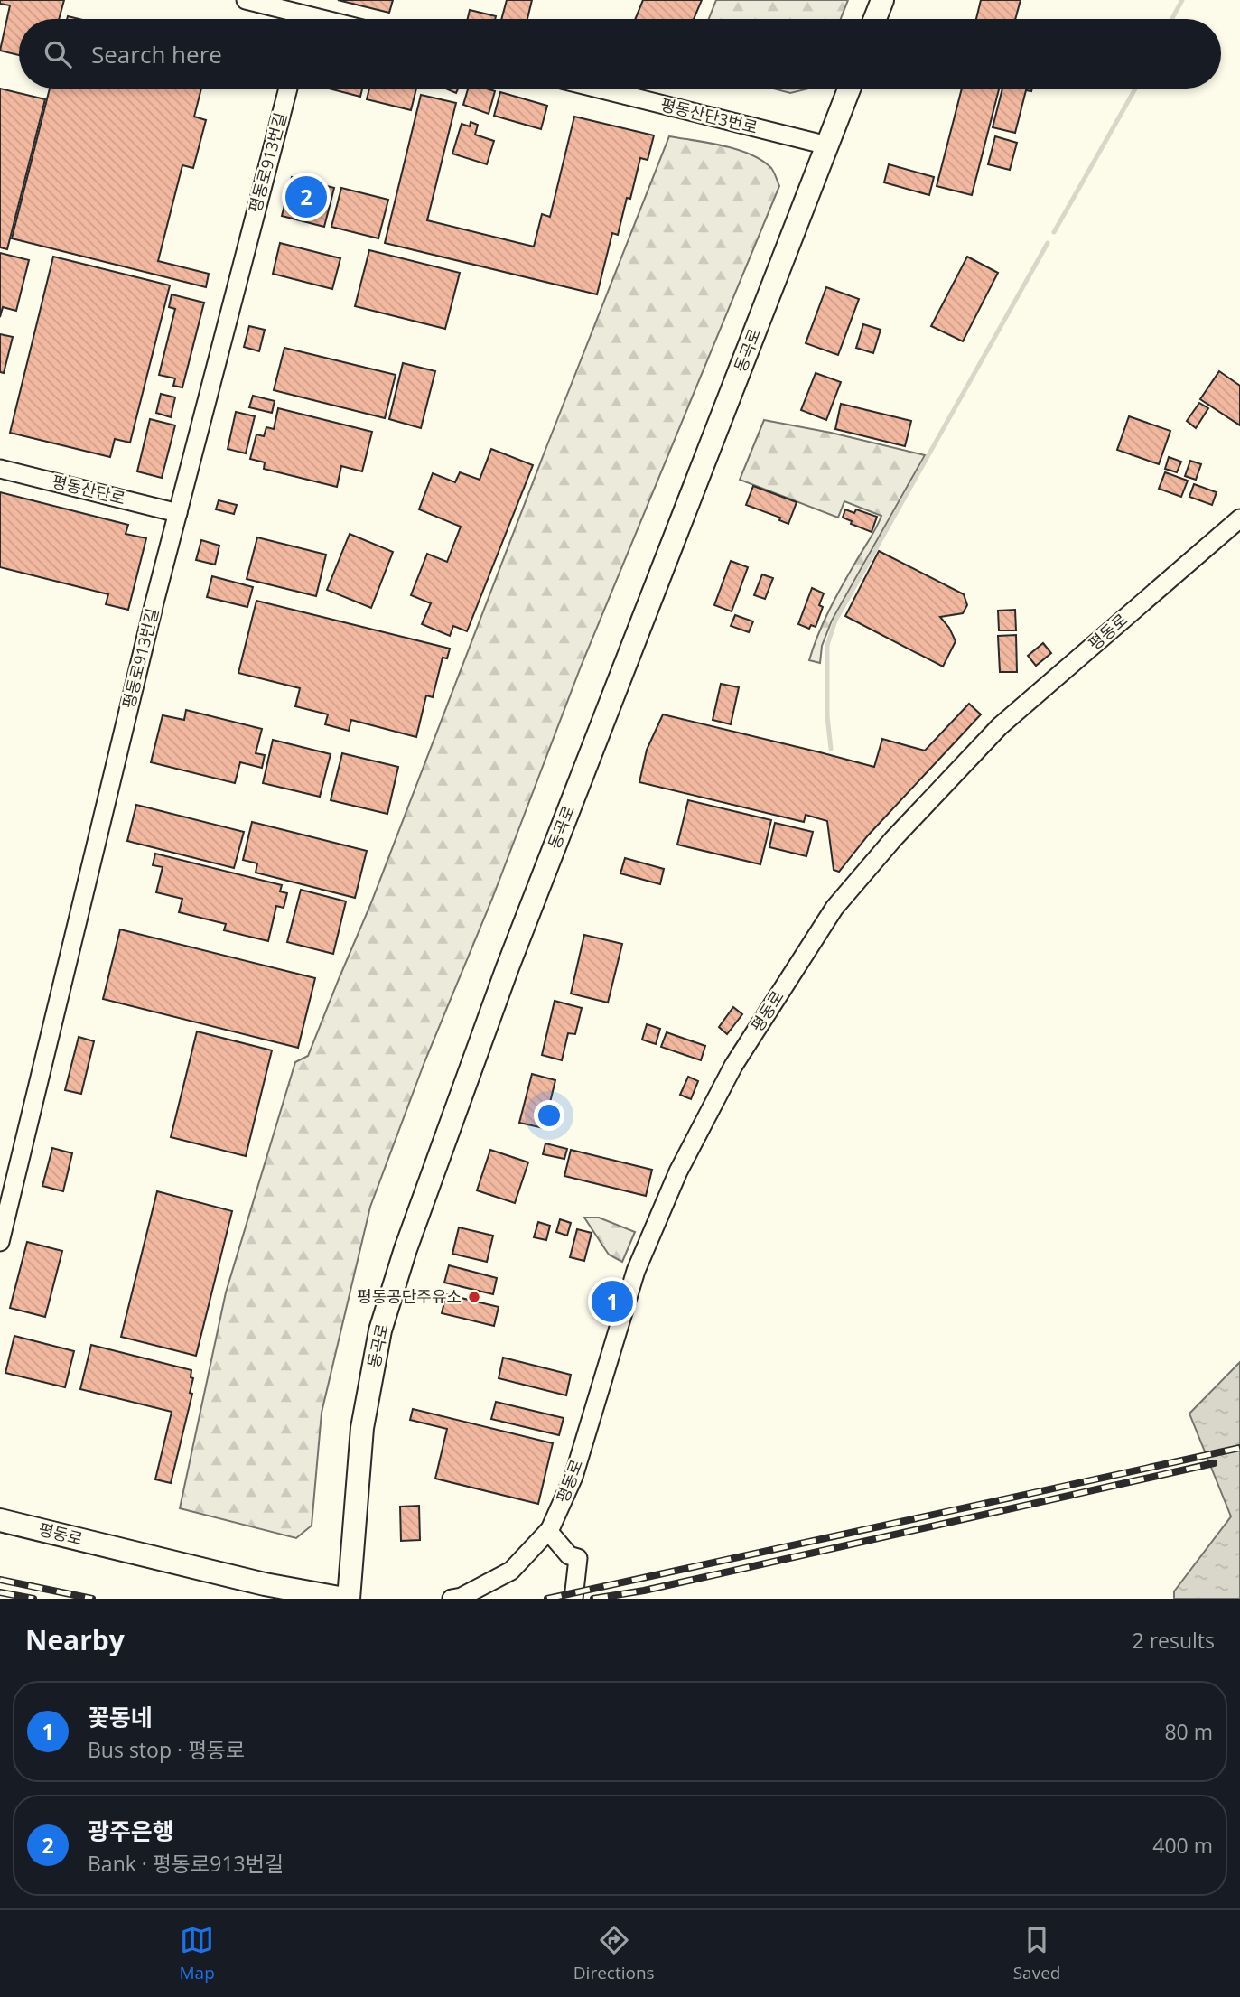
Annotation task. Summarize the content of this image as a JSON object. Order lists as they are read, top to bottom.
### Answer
{
  "streets": {
    "main road": ["동곡로", "평동로"],
    "street": ["평동산단3번로", "평동로913번길", "평동산단로"]
  },
  "crossings": [
    ["평동산단3번로", "동곡로"],
    ["평동로913번길", "평동산단로"]
  ],
  "places": ["평동공단주유소"],
  "page": {
    "search": "Search here",
    "pins": ["2", "1"],
    "heading": ["Nearby", "2 results"],
    "list": [
      {
        "mark": "1",
        "name": "꽃동네",
        "note": "Bus stop · 평동로",
        "value": "80 m"
      },
      {
        "mark": "2",
        "name": "광주은행",
        "note": "Bank · 평동로913번길",
        "value": "400 m"
      }
    ],
    "nav": ["Map", "Directions", "Saved"]
  }
}
